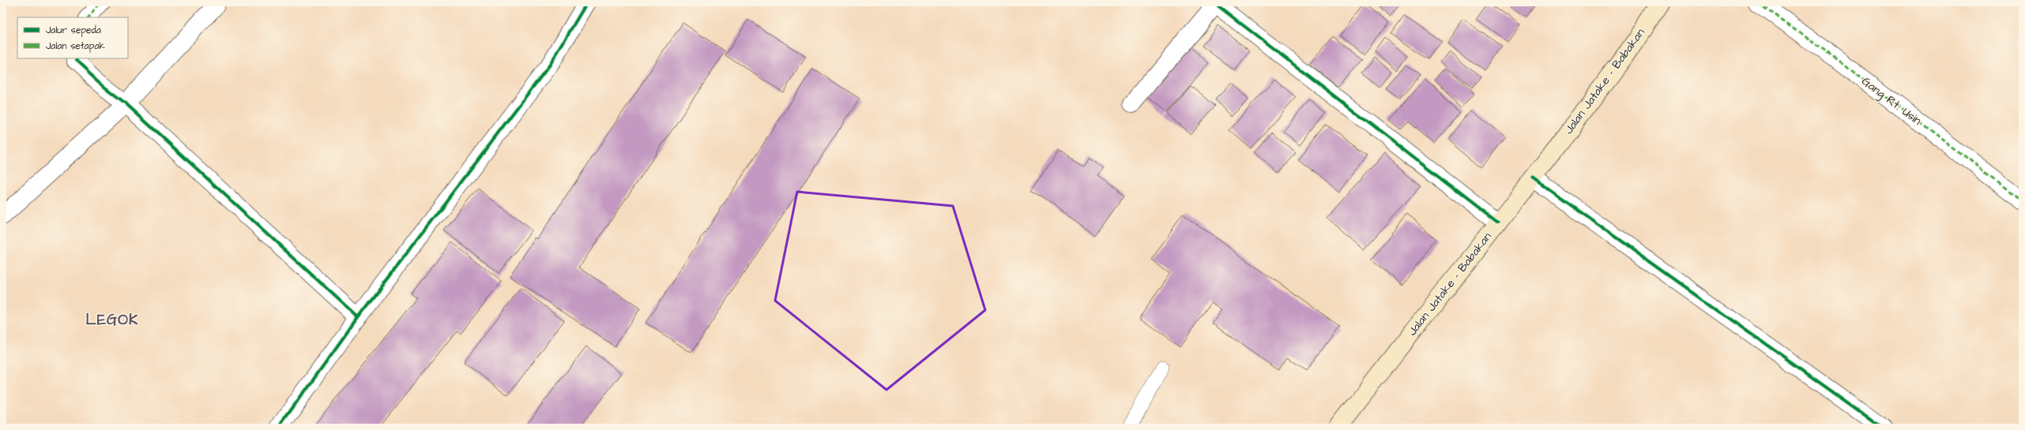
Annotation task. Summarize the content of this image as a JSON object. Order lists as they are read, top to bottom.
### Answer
{
  "streets": {
    "main road": ["Jalan Jatake - Babakan"],
    "street": ["Gang Rt. Usin"]
  },
  "districts": ["LEGOK"],
  "legend": ["Jalur sepeda", "Jalan setapak"]
}
